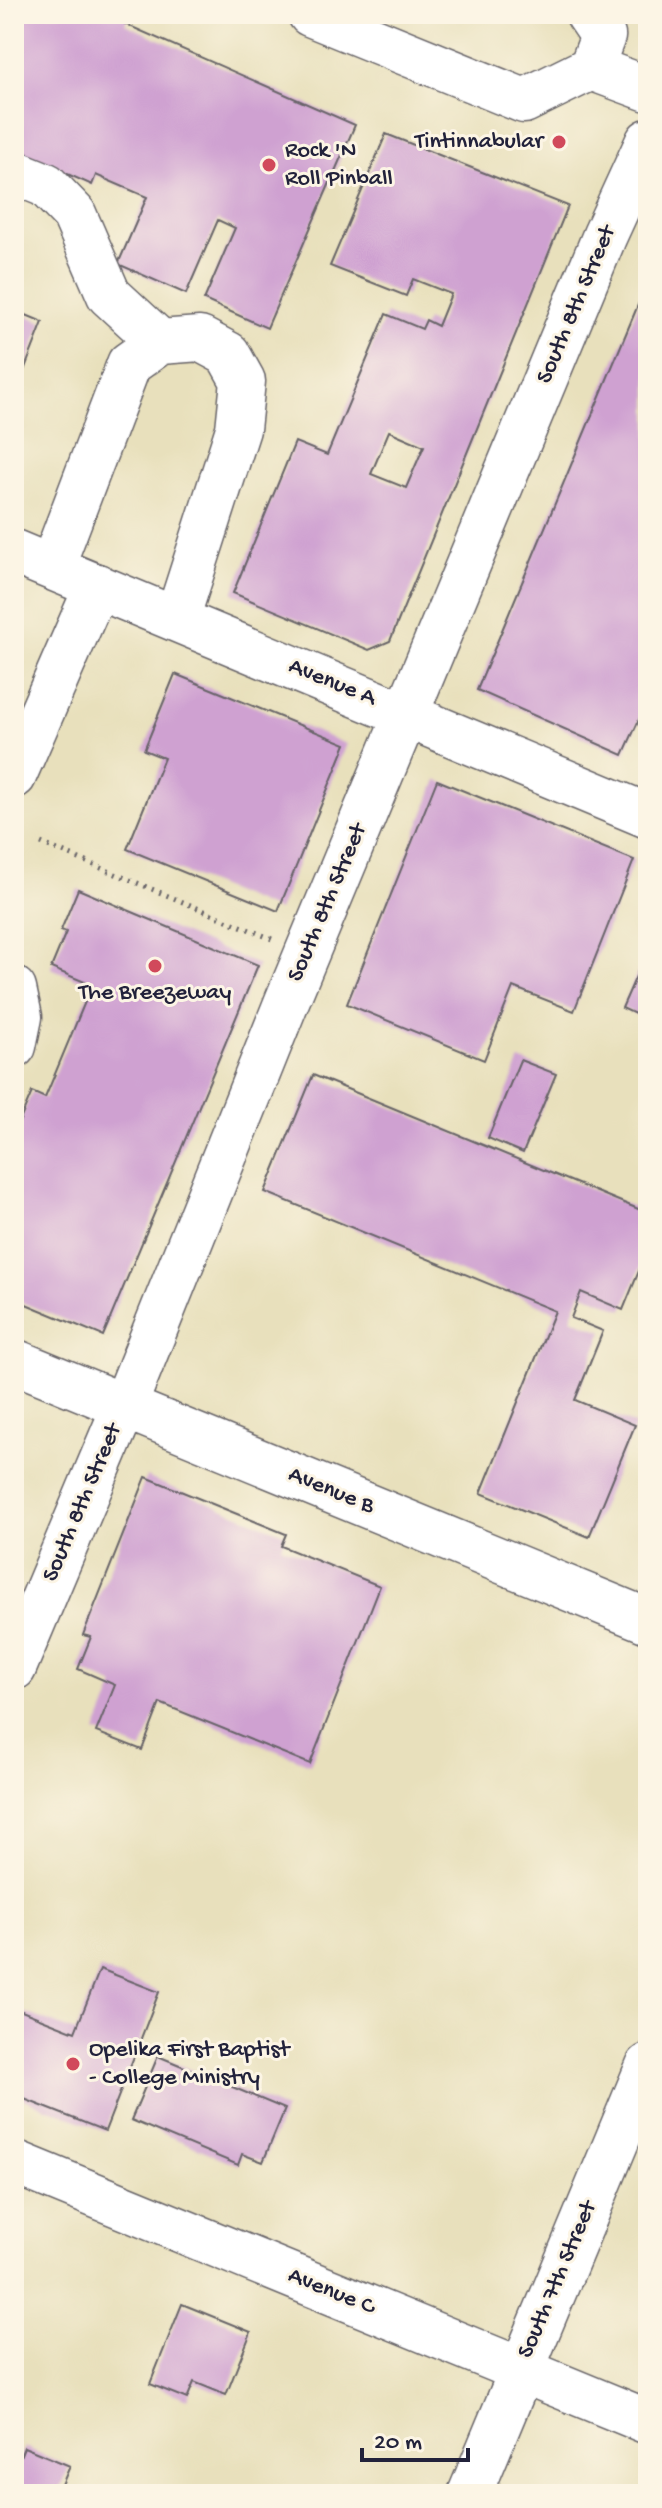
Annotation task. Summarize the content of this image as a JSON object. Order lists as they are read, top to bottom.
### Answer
{
  "streets": {
    "street": [
      "South 8th Street",
      "Avenue A",
      "Avenue B",
      "South 7th Street",
      "Avenue C"
    ]
  },
  "crossings": [
    ["South 8th Street", "Avenue A"],
    ["South 8th Street", "Avenue B"],
    ["South 7th Street", "Avenue C"]
  ],
  "places": [
    "Tintinnabular",
    "Rock 'N Roll Pinball",
    "The Breezeway",
    "Opelika First Baptist - College Ministry"
  ],
  "scale_bar": "20 m"
}
